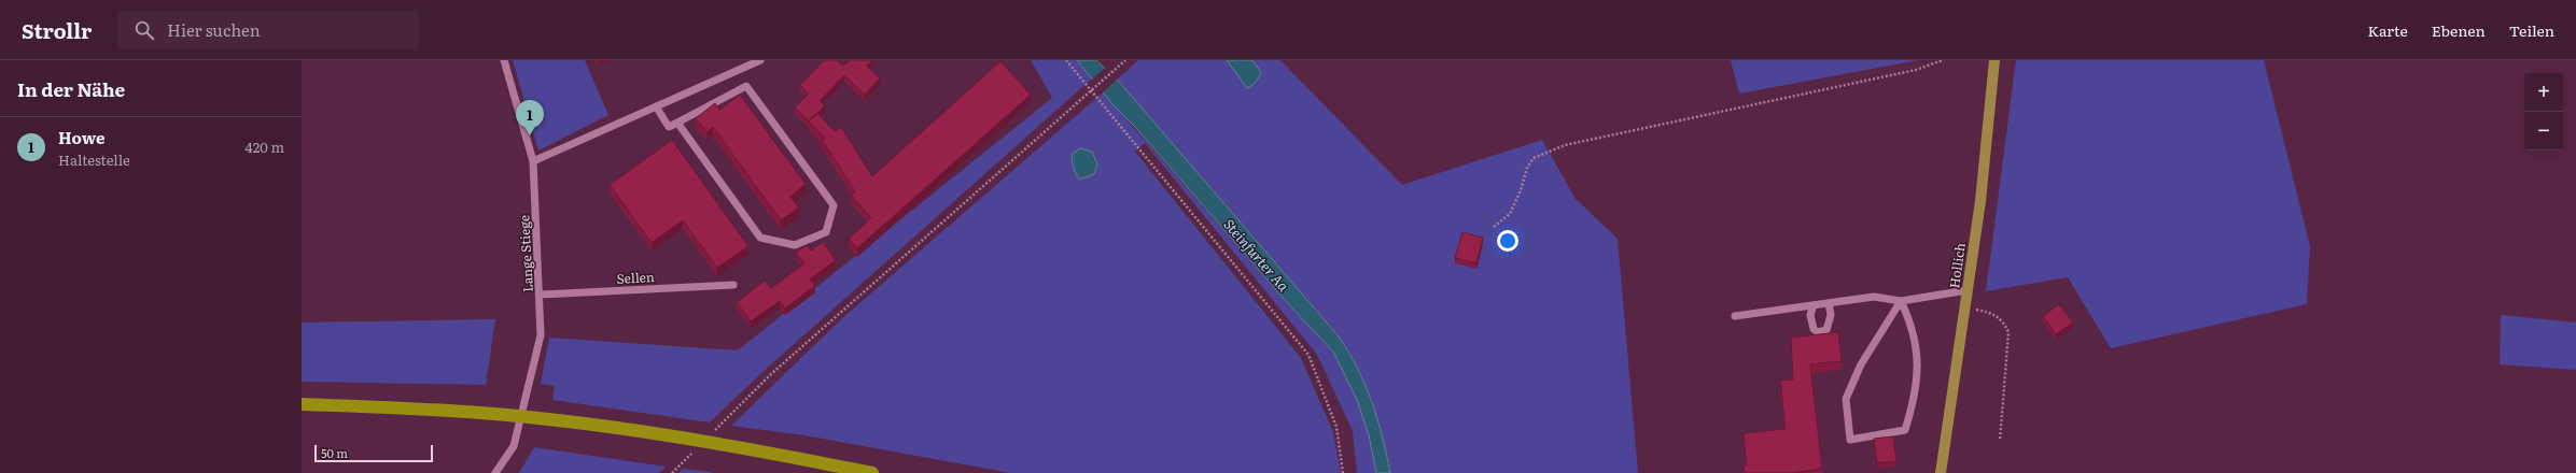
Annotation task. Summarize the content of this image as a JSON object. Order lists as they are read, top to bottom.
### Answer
{
  "streets": {
    "main road": ["Hollich"],
    "street": ["Lange Stiege", "Sellen"]
  },
  "crossings": [
    ["Lange Stiege", "Sellen"]
  ],
  "water": ["Steinfurter Aa"],
  "scale_bar": "50 m",
  "page": {
    "header": "Strollr",
    "search": "Hier suchen",
    "nav": ["Karte", "Ebenen", "Teilen"],
    "heading": "In der Nähe",
    "map_buttons": ["+", "−"],
    "pins": "1",
    "list": [
      {
        "mark": "1",
        "name": "Howe",
        "note": "Haltestelle",
        "value": "420 m"
      }
    ],
    "scale": "50 m"
  }
}
